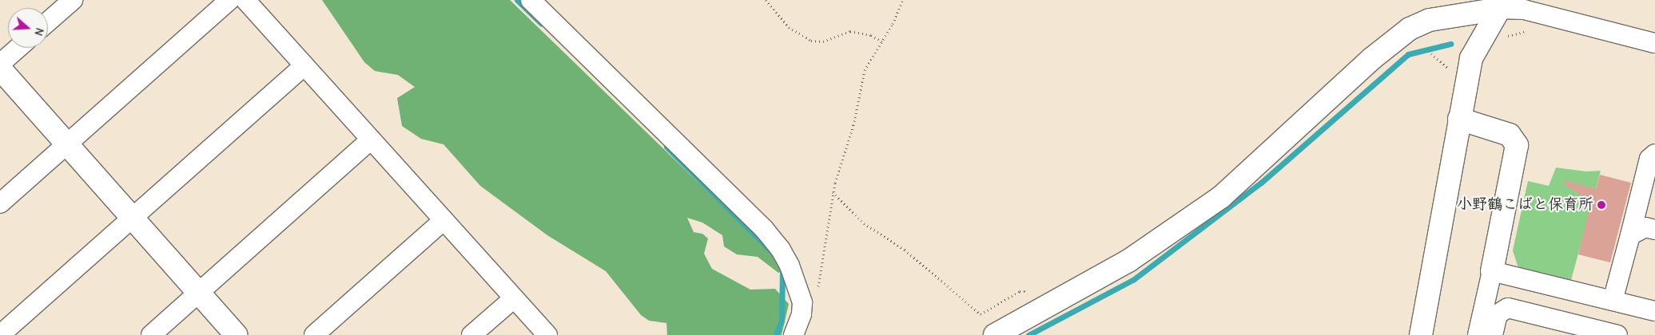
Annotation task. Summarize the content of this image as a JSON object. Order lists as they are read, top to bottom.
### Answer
{
  "places": ["小野鶴こばと保育所"],
  "north": "right"
}
